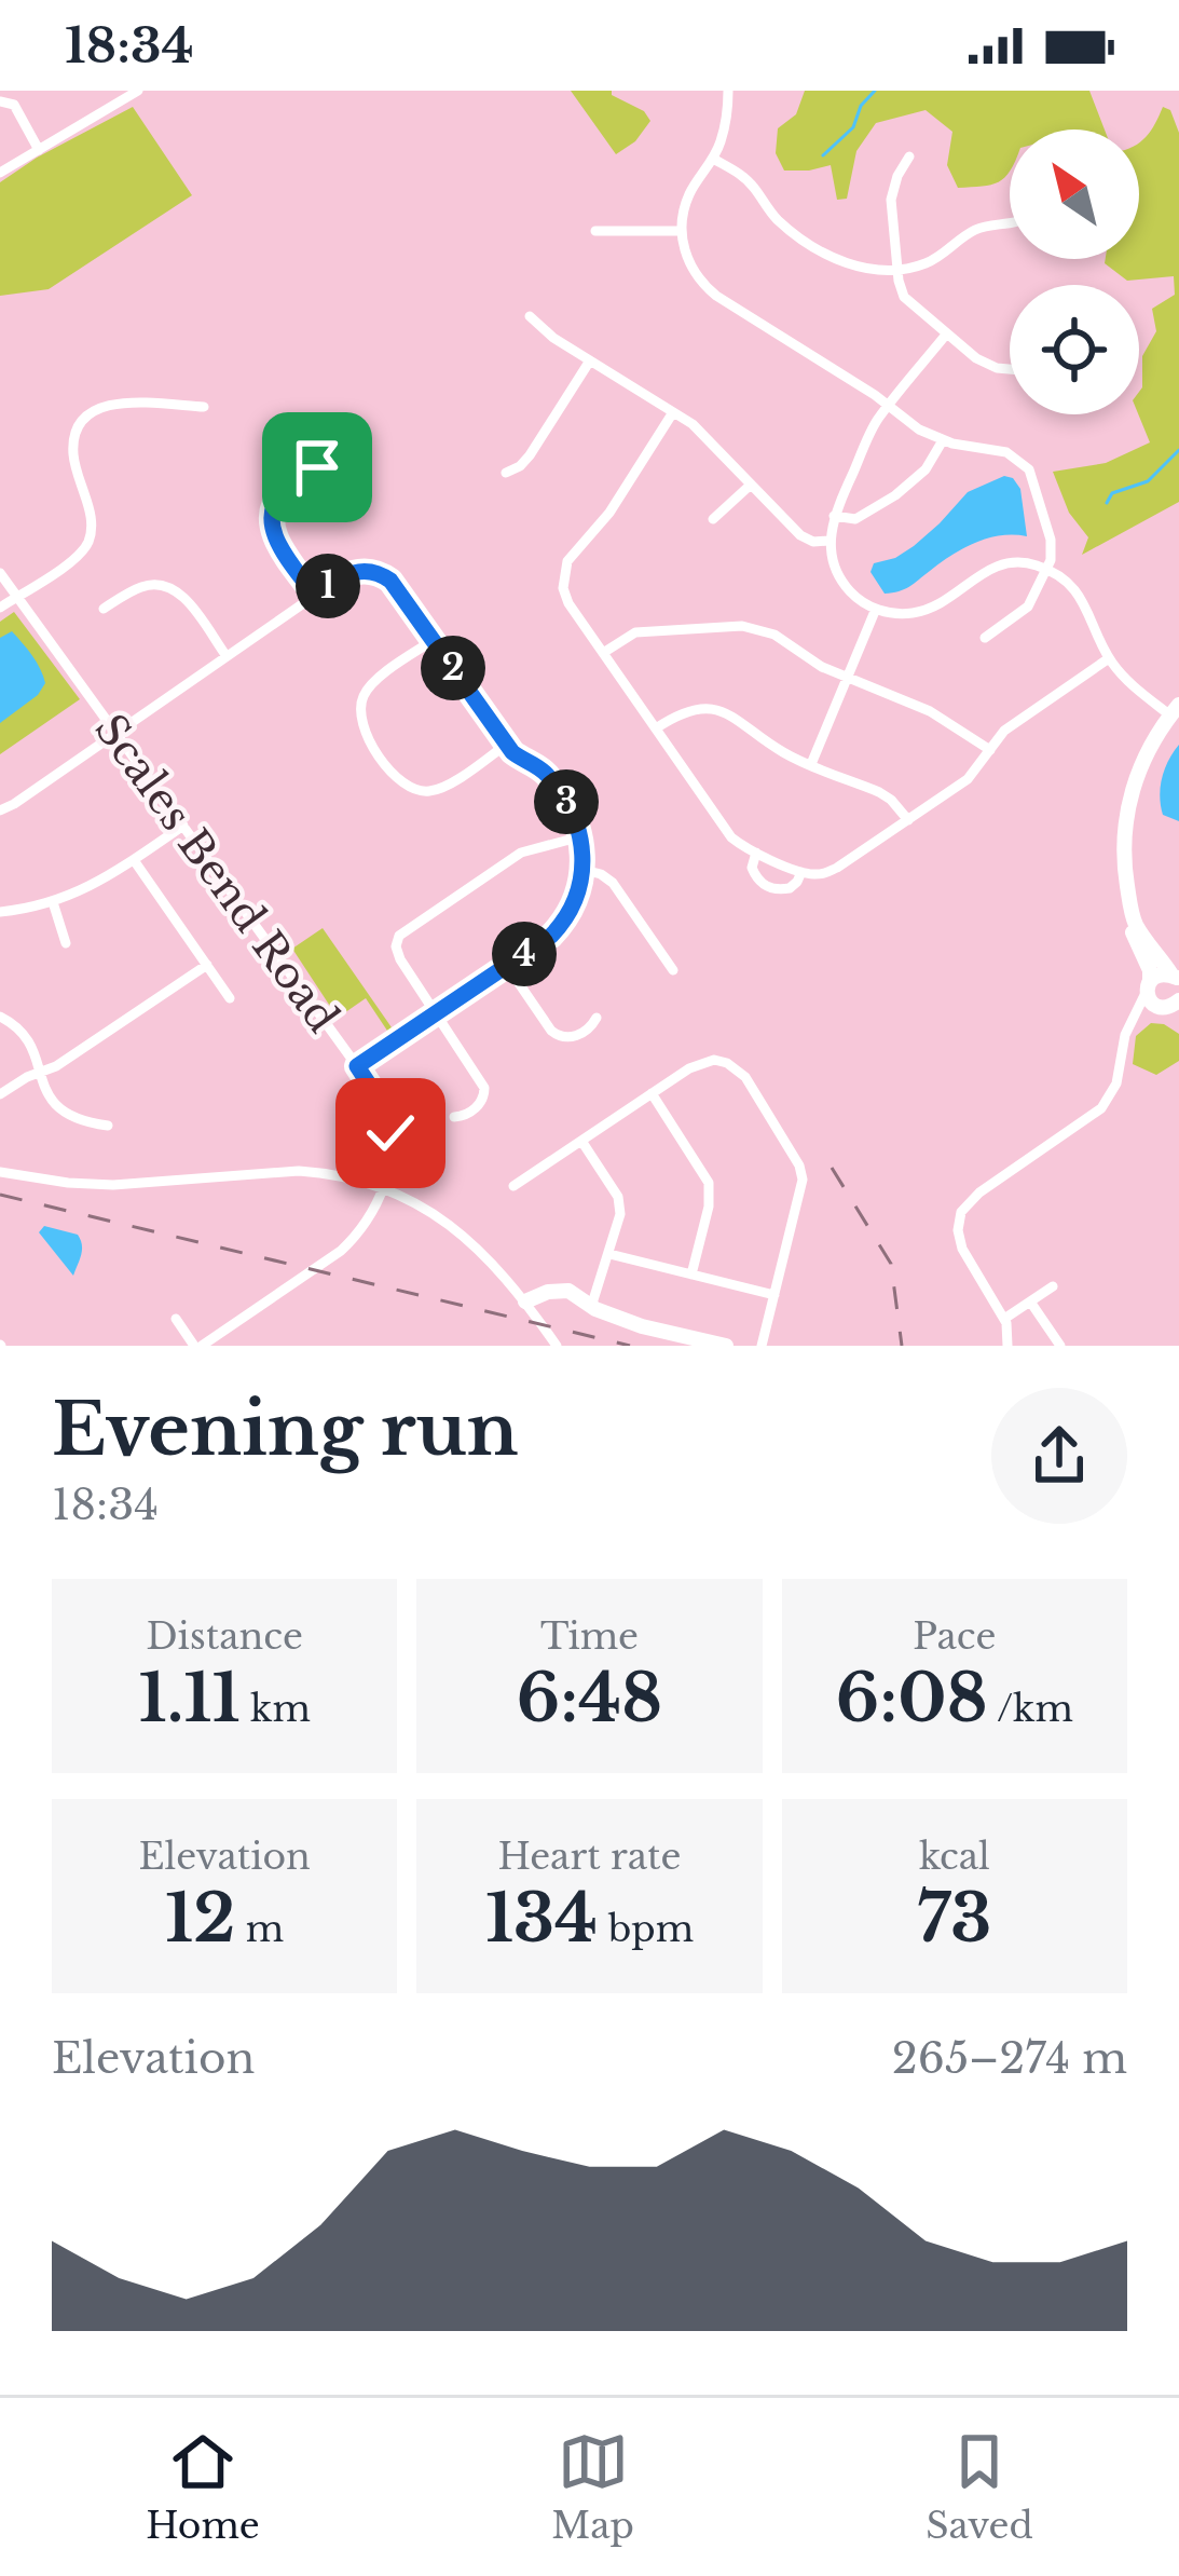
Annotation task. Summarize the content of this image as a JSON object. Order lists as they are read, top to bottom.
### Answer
{
  "streets": {
    "street": ["Scales Bend Road"]
  },
  "north": "top left",
  "page": {
    "status": "18:34",
    "pins": [
      "1",
      "2",
      "3",
      "4"
    ],
    "heading": ["Evening run", "18:34"],
    "stats": [
      ["Distance", "1.11 km"],
      ["Time", "6:48"],
      ["Pace", "6:08 /km"],
      ["Elevation", "12 m"],
      ["Heart rate", "134 bpm"],
      ["kcal", "73"]
    ],
    "chart": ["Elevation", "265–274 m"],
    "tabs": ["Home", "Map", "Saved"]
  }
}
